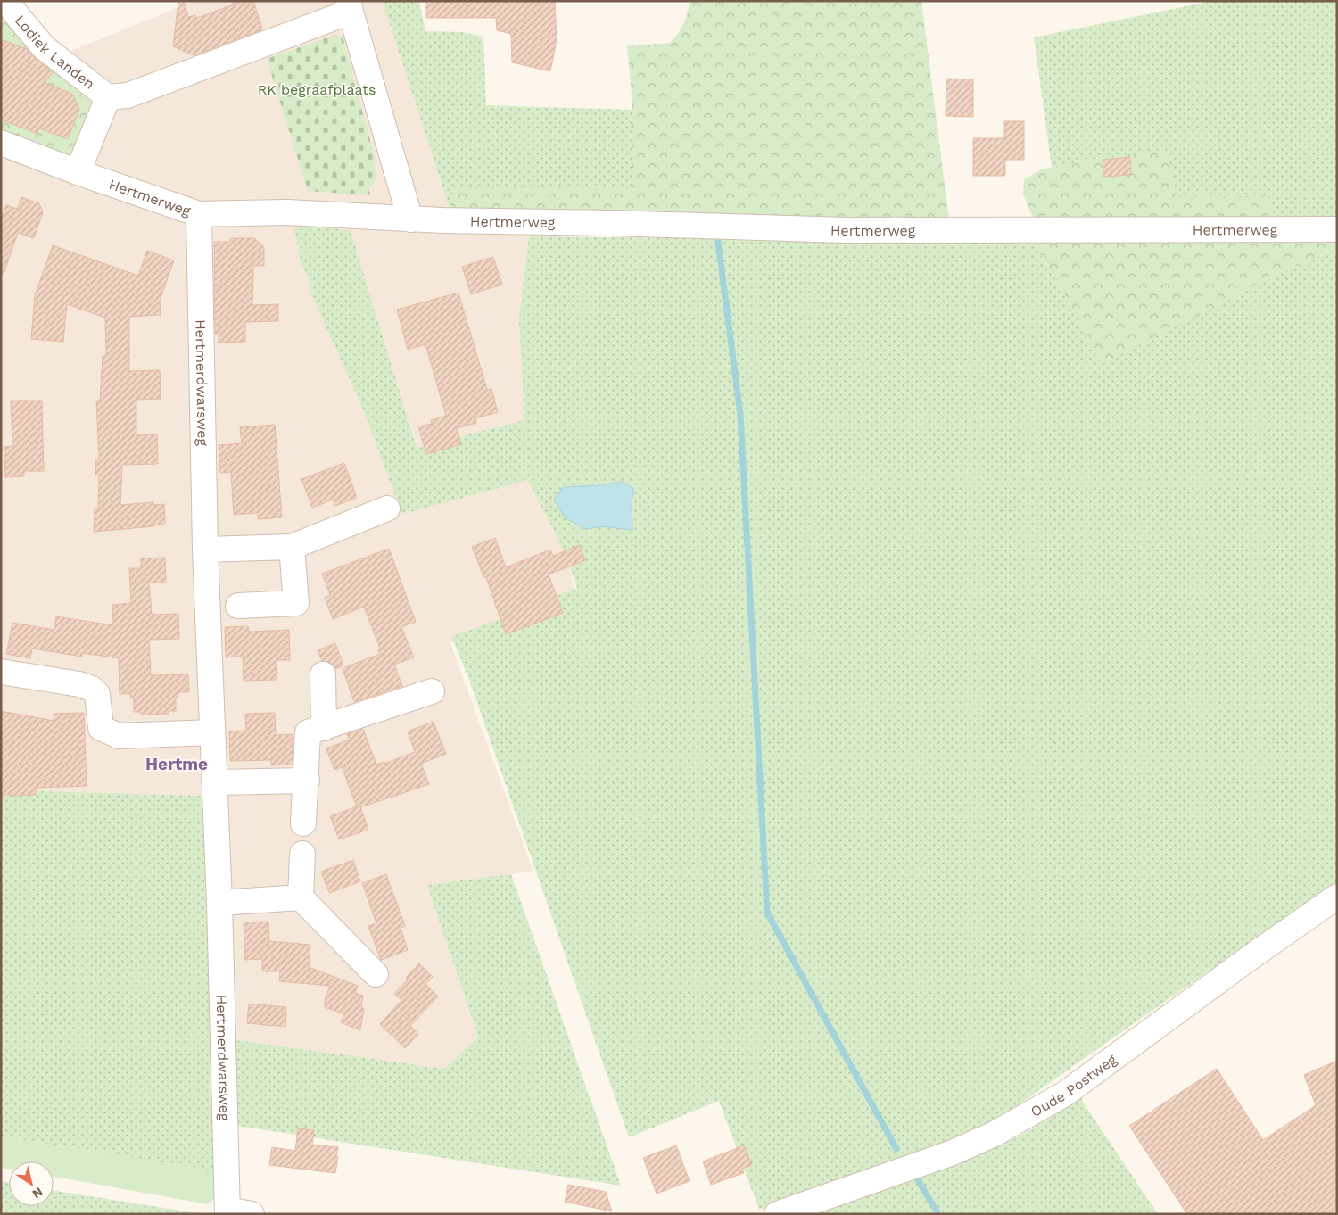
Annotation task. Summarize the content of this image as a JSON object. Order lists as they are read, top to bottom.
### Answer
{
  "streets": {
    "street": [
      "Lodiek Landen",
      "Hertmerweg",
      "Hertmerdwarsweg",
      "Oude Postweg"
    ]
  },
  "crossings": [
    ["Hertmerweg", "Hertmerdwarsweg"]
  ],
  "districts": ["Hertme"],
  "parks": ["RK begraafplaats"],
  "north": "bottom right"
}
